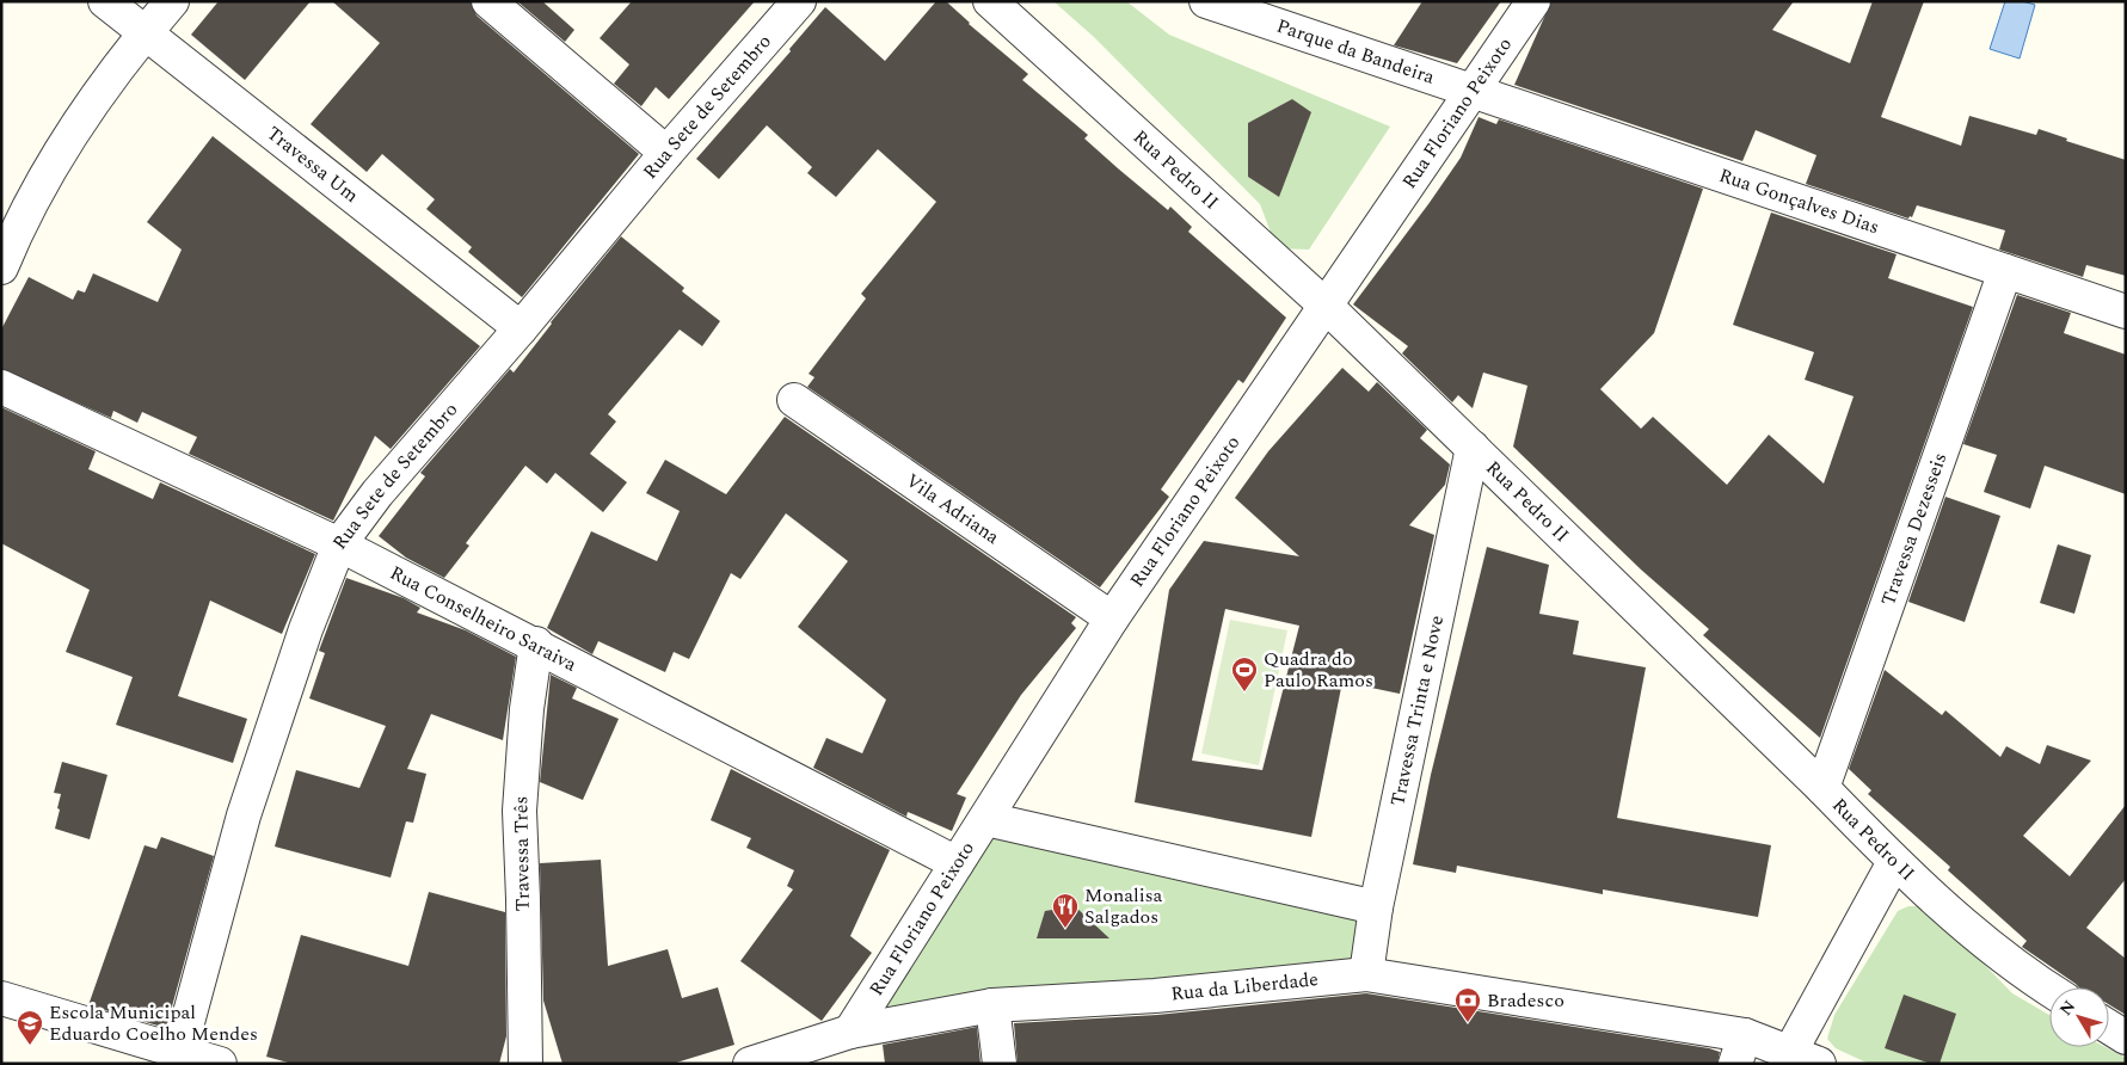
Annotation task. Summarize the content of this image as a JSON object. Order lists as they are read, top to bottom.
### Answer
{
  "streets": {
    "street": [
      "Parque da Bandeira",
      "Rua Sete de Setembro",
      "Rua Floriano Peixoto",
      "Travessa Um",
      "Rua Pedro II",
      "Rua Gonçalves Dias",
      "Vila Adriana",
      "Travessa Dezesseis",
      "Rua Conselheiro Saraiva",
      "Travessa Trinta e Nove",
      "Travessa Três",
      "Rua da Liberdade"
    ]
  },
  "crossings": [
    ["Parque da Bandeira", "Rua Floriano Peixoto"],
    ["Parque da Bandeira", "Rua Gonçalves Dias"],
    ["Rua Sete de Setembro", "Travessa Um"],
    ["Rua Sete de Setembro", "Rua Conselheiro Saraiva"],
    ["Rua Floriano Peixoto", "Rua Pedro II"],
    ["Rua Floriano Peixoto", "Rua Gonçalves Dias"],
    ["Rua Floriano Peixoto", "Vila Adriana"],
    ["Rua Floriano Peixoto", "Rua Conselheiro Saraiva"],
    ["Rua Floriano Peixoto", "Rua da Liberdade"],
    ["Rua Pedro II", "Travessa Dezesseis"],
    ["Rua Pedro II", "Travessa Trinta e Nove"],
    ["Rua Gonçalves Dias", "Travessa Dezesseis"],
    ["Rua Conselheiro Saraiva", "Travessa Três"],
    ["Travessa Trinta e Nove", "Rua da Liberdade"]
  ],
  "places": {
    "sports": ["Quadra do Paulo Ramos"],
    "restaurant": ["Monalisa Salgados"],
    "bank": ["Bradesco"],
    "school or university": ["Escola Municipal Eduardo Coelho Mendes"]
  },
  "north": "top left"
}
